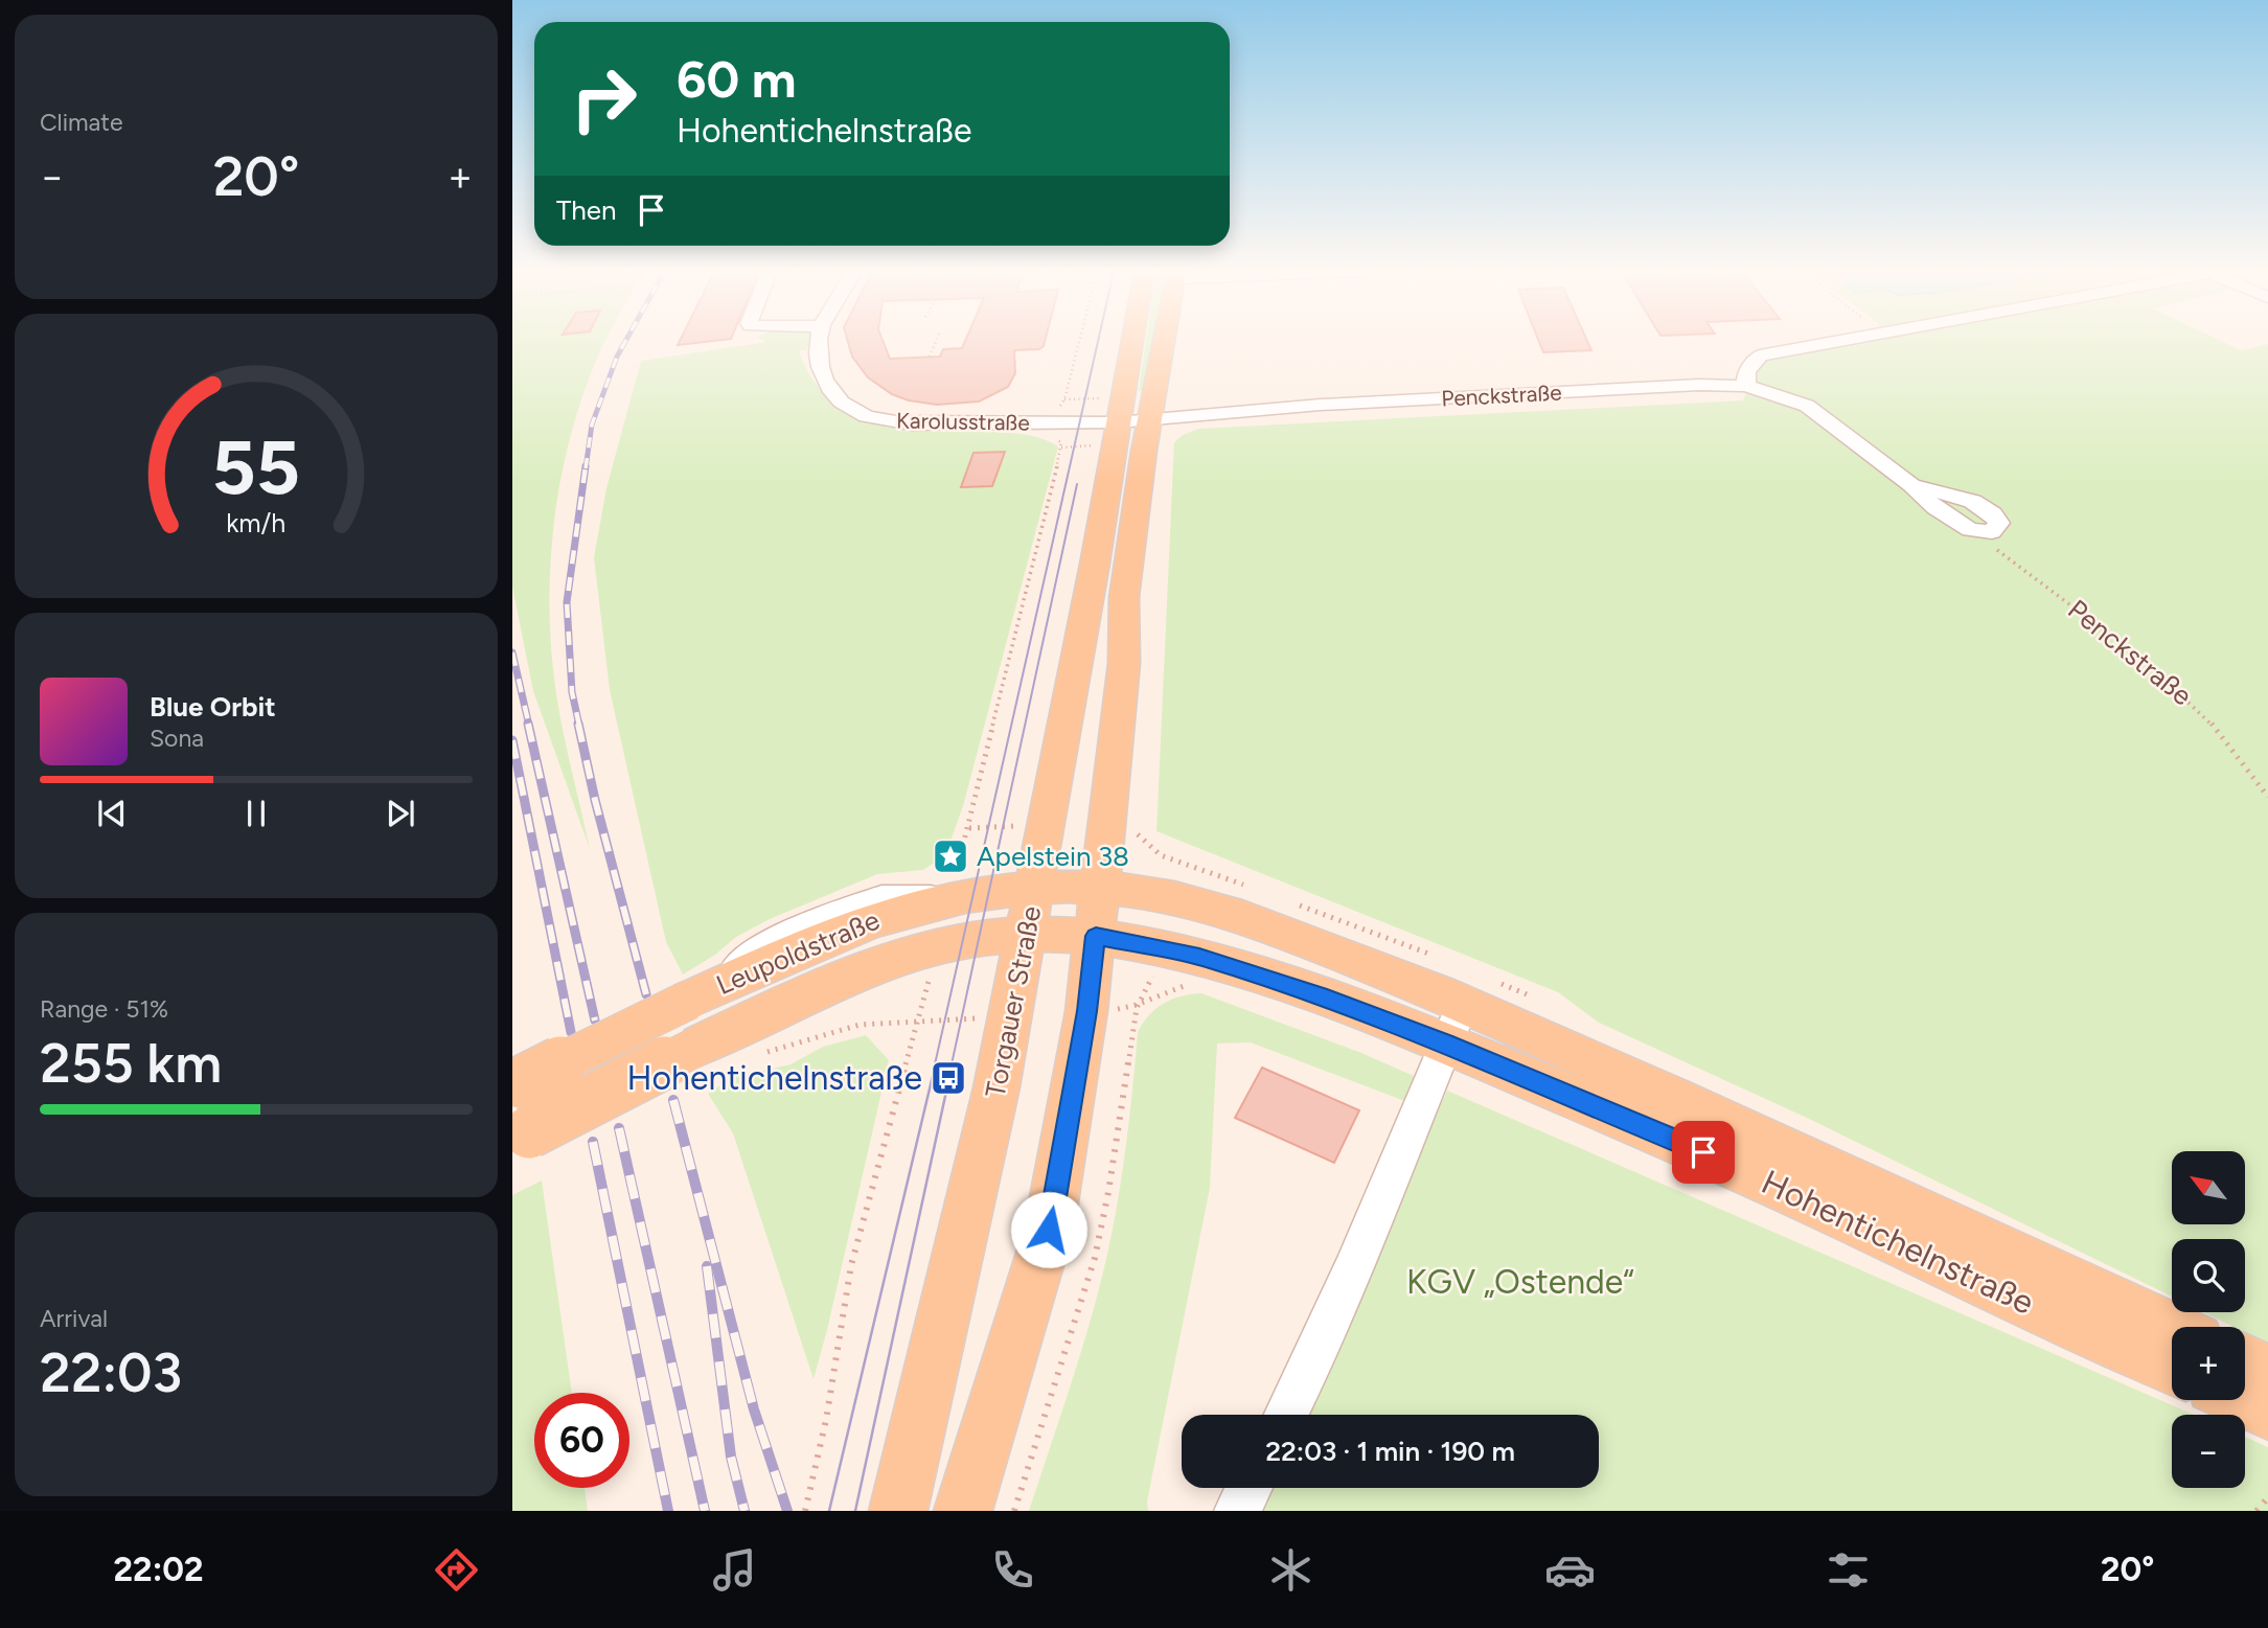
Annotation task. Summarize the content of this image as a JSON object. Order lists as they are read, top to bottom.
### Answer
{
  "streets": {
    "main road": ["Leupoldstraße", "Torgauer Straße", "Hohentichelnstraße"],
    "street": ["Penckstraße", "Karolusstraße"]
  },
  "crossings": [
    ["Penckstraße", "Karolusstraße"],
    ["Penckstraße", "Torgauer Straße"],
    ["Karolusstraße", "Torgauer Straße"],
    ["Leupoldstraße", "Torgauer Straße"],
    ["Leupoldstraße", "Hohentichelnstraße"],
    ["Torgauer Straße", "Hohentichelnstraße"]
  ],
  "parks": ["KGV „Ostende“"],
  "places": {
    "place": ["Apelstein 38"],
    "bus stop": ["Hohentichelnstraße"]
  },
  "north": "top left",
  "page": {
    "tile": [
      "Climate",
      ["Range · 51%", "255 km"],
      ["Arrival", "22:03"]
    ],
    "turn": ["60 m", "Hohentichelnstraße"],
    "heat": ["−", "20°", "+"],
    "then": "Then",
    "song": ["Blue Orbit", "Sona"],
    "map_buttons": ["+", "−"],
    "limit": "60",
    "trip": "22:03 · 1 min · 190 m",
    "tabs": ["22:02", "20°"],
    "gauge": ["55", "km/h"]
  }
}
